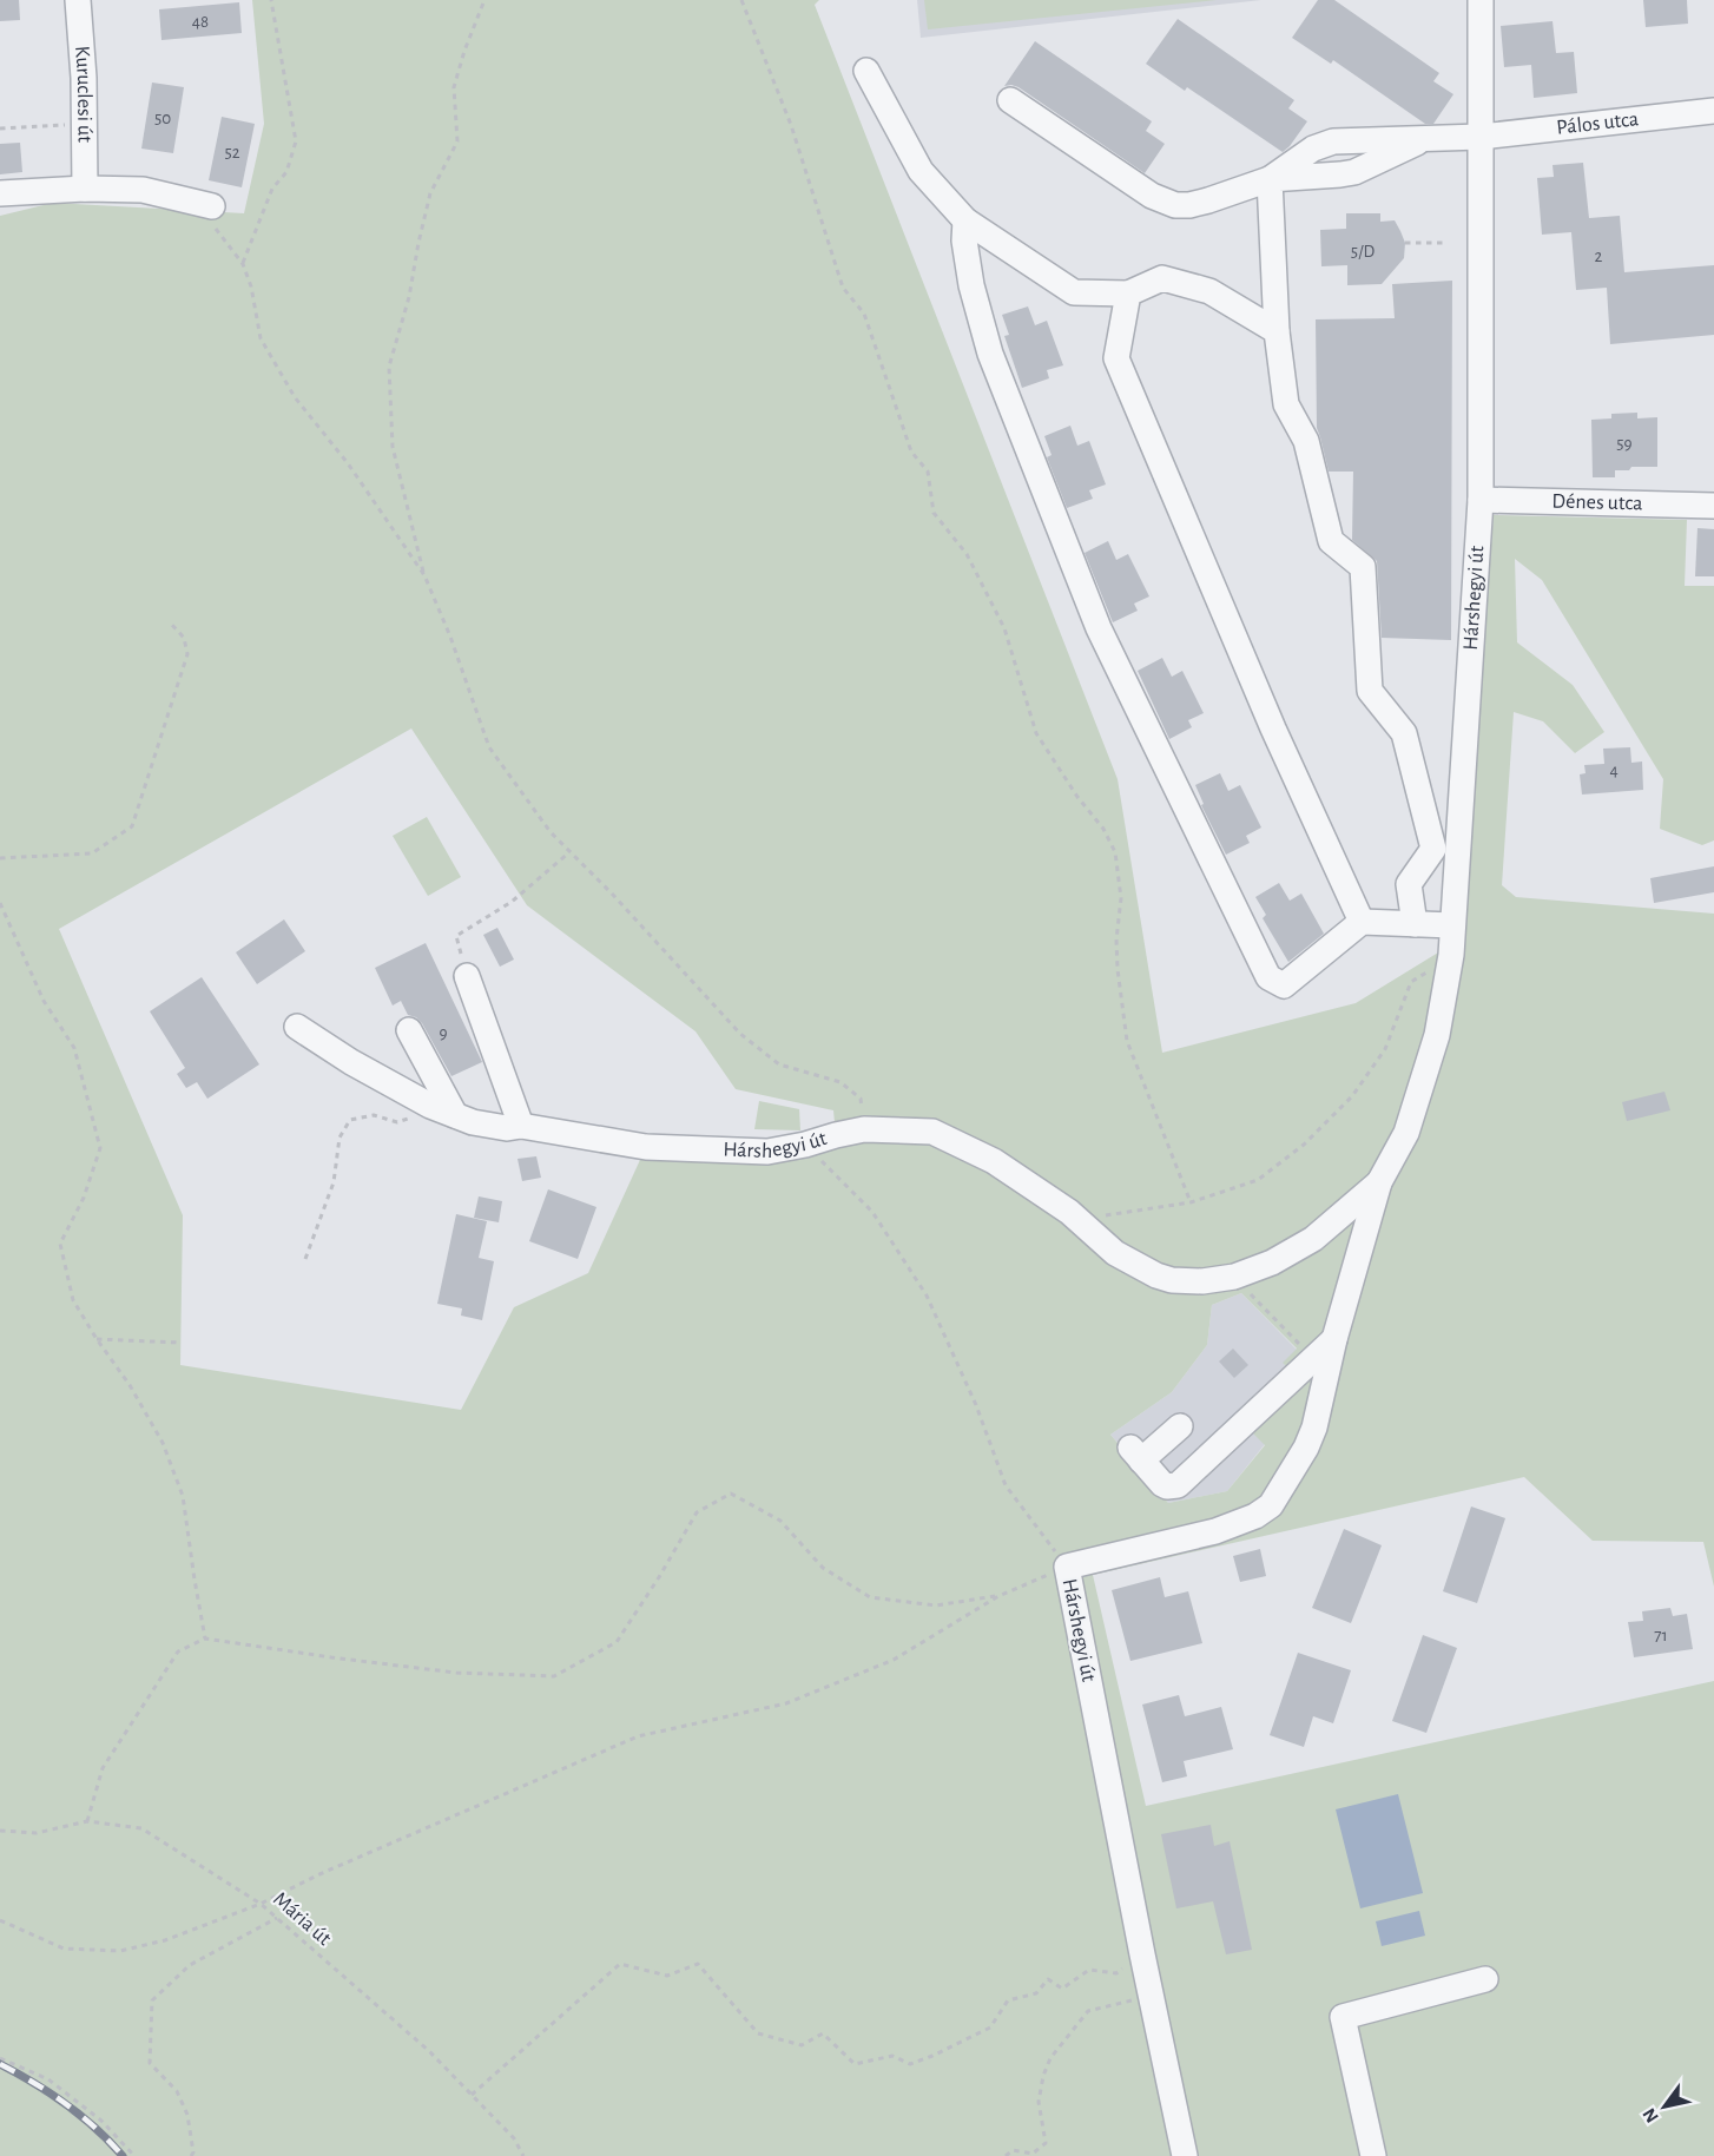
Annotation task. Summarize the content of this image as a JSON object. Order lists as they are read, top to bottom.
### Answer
{
  "streets": {
    "street": [
      "Kuruclesi út",
      "Pálos utca",
      "Dénes utca",
      "Hárshegyi út"
    ],
    "path": ["Mária út"]
  },
  "crossings": [
    ["Pálos utca", "Hárshegyi út"],
    ["Dénes utca", "Hárshegyi út"]
  ],
  "house_numbers": [
    "48",
    "50",
    "52",
    "5/D",
    "2",
    "59",
    "4",
    "9",
    "71"
  ],
  "north": "bottom left"
}
